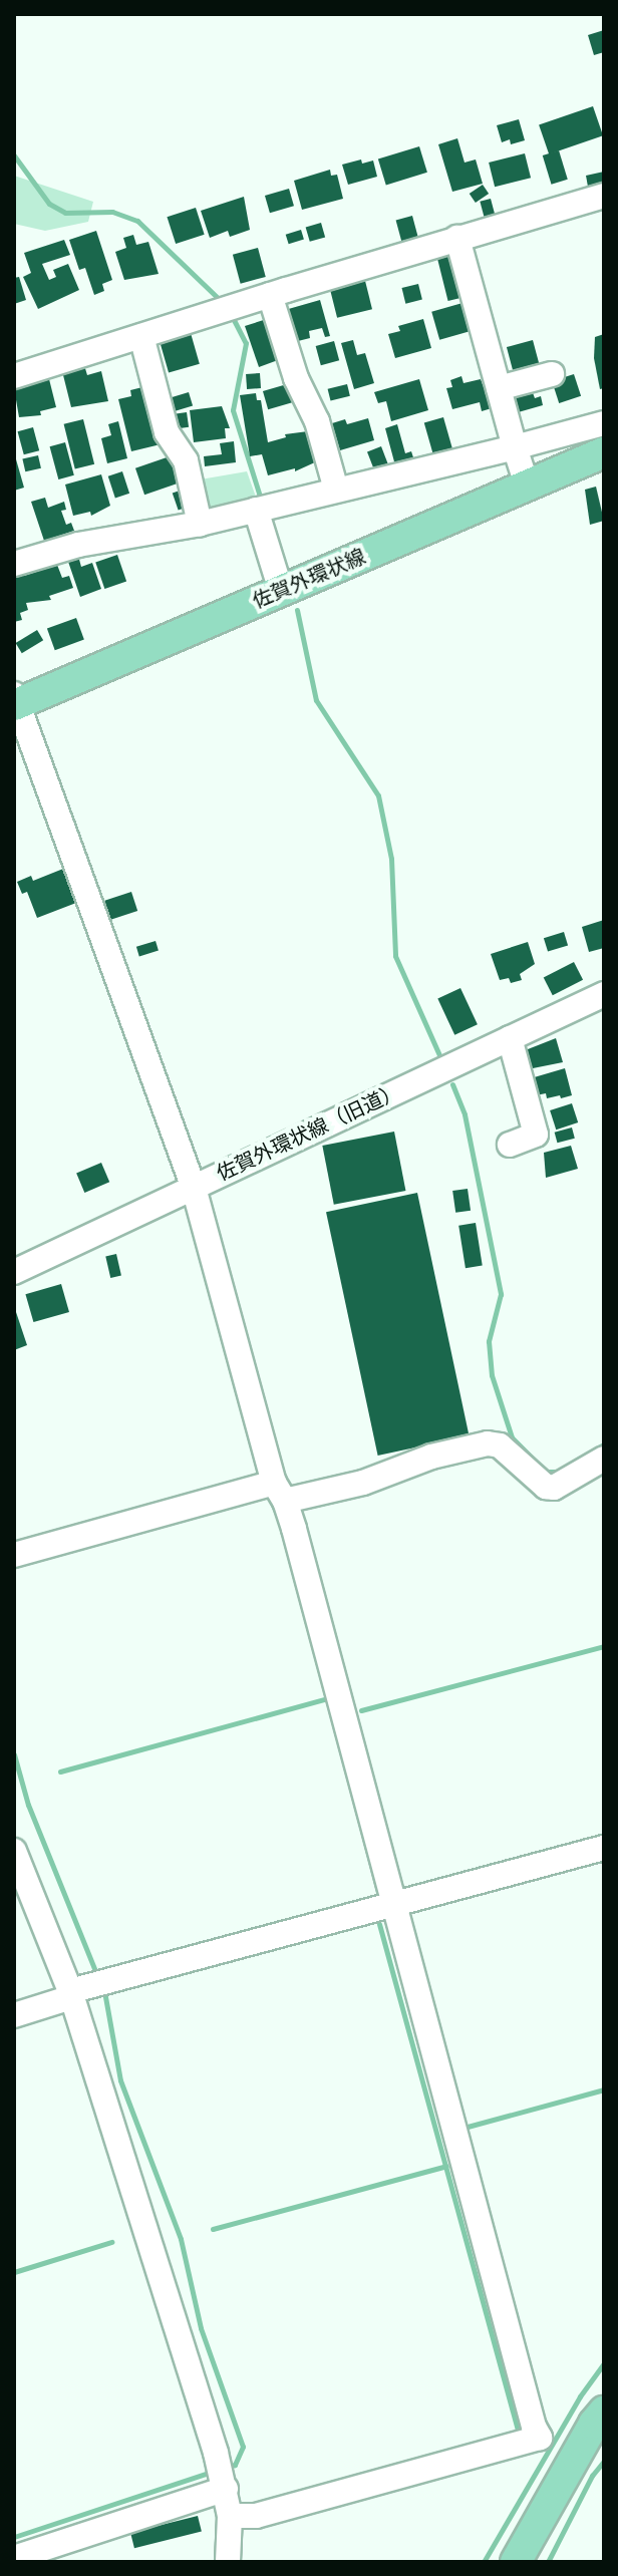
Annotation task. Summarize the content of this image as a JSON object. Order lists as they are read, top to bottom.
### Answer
{
  "streets": {
    "main road": ["佐賀外環状線"],
    "street": ["佐賀外環状線（旧道）"]
  }
}
